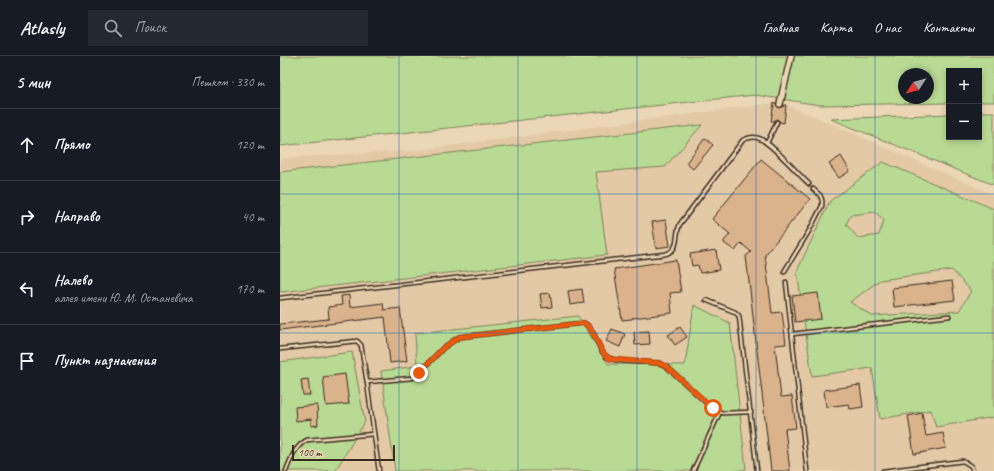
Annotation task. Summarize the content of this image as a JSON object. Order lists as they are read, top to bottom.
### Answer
{
  "scale_bar": "100 m",
  "north": "bottom left",
  "page": {
    "header": "Atlasly",
    "search": "Поиск",
    "nav": [
      "Главная",
      "Карта",
      "О нас",
      "Контакты"
    ],
    "heading": ["5 мин", "Пешком · 330 m"],
    "map_buttons": ["+", "−"],
    "list": [
      ["Прямо", "120 m"],
      ["Направо", "40 m"],
      ["Налево", "аллея имени Ю. М. Останевича", "170 m"],
      "Пункт назначения"
    ],
    "scale": "100 m"
  }
}
